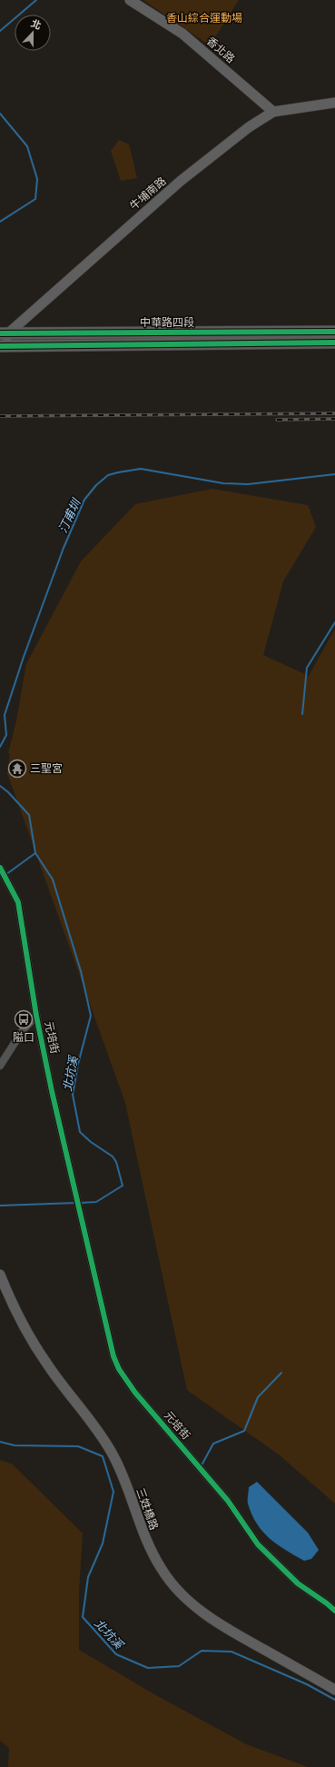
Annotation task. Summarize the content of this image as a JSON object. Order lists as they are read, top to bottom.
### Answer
{
  "streets": {
    "main road": ["中華路四段"],
    "street": [
      "香北路",
      "牛埔南路",
      "元培街",
      "三姓橋路"
    ]
  },
  "crossings": [
    ["香北路", "牛埔南路"],
    ["牛埔南路", "中華路四段"]
  ],
  "water": ["汀甫圳", "北坑溪"],
  "parks": ["香山綜合運動場"],
  "places": {
    "temple": ["三聖宮"],
    "bus stop": ["隘口"]
  },
  "north": "top"
}
